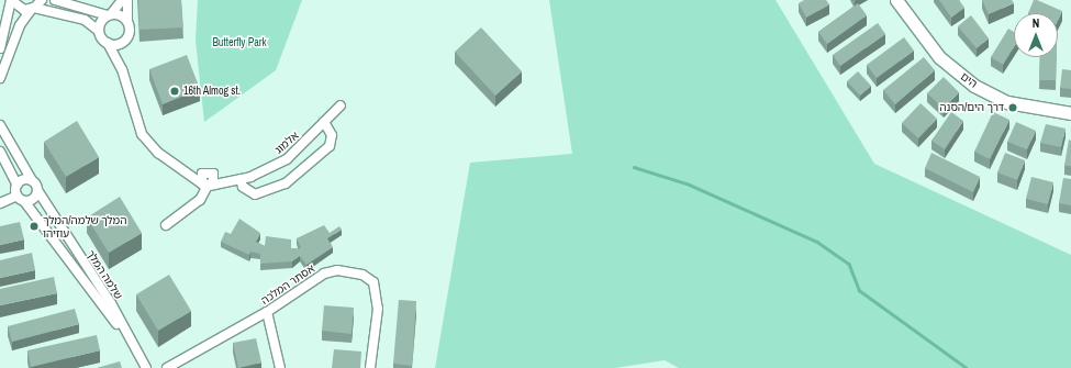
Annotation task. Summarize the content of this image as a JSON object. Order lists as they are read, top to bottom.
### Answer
{
  "streets": {
    "main road": ["הים"],
    "street": ["אלמוג", "שלמה המלך", "אסתר המלכה"]
  },
  "parks": ["Butterfly Park"],
  "places": ["16th Almog st.", "דרך הים/הסנה", "המלך שלמה/המלך עוזיהו"],
  "north": "top"
}
